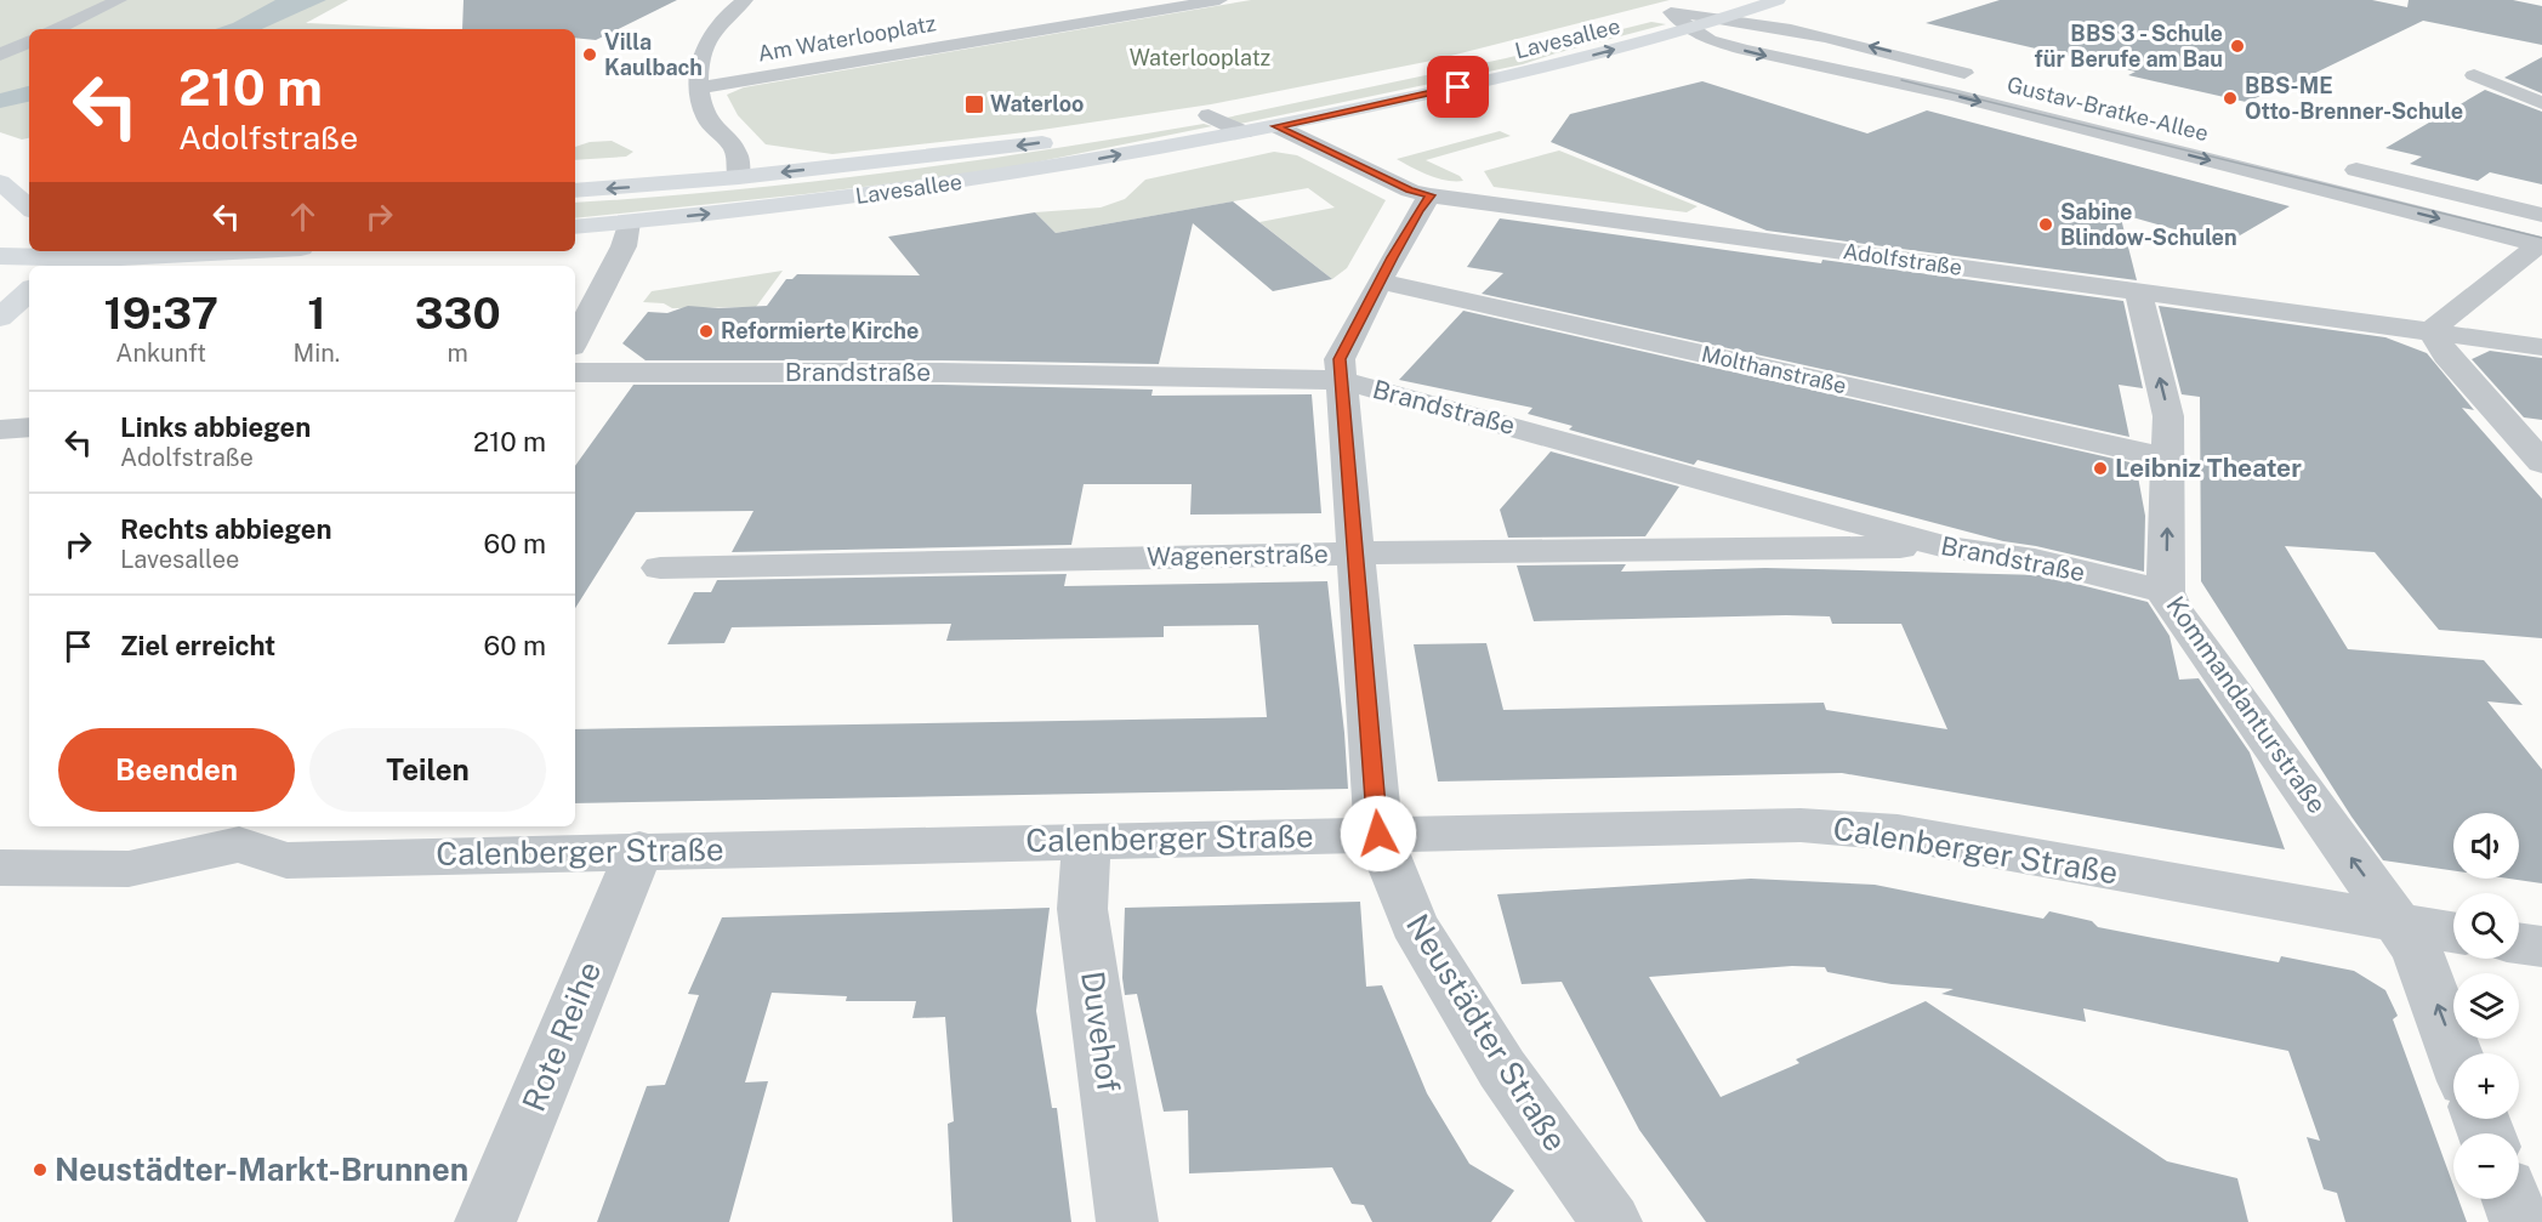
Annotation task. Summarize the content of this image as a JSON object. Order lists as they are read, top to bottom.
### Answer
{
  "streets": {
    "main road": ["Lavesallee"],
    "street": [
      "Am Waterlooplatz",
      "Gustav-Bratke-Allee",
      "Adolfstraße",
      "Molthanstraße",
      "Brandstraße",
      "Wagenerstraße",
      "Kommandanturstraße",
      "Calenberger Straße",
      "Duvehof",
      "Neustädter Straße",
      "Rote Reihe"
    ]
  },
  "crossings": [
    ["Lavesallee", "Gustav-Bratke-Allee"],
    ["Lavesallee", "Adolfstraße"],
    ["Adolfstraße", "Kommandanturstraße"],
    ["Adolfstraße", "Neustädter Straße"],
    ["Molthanstraße", "Kommandanturstraße"],
    ["Molthanstraße", "Neustädter Straße"],
    ["Brandstraße", "Wagenerstraße"],
    ["Brandstraße", "Kommandanturstraße"],
    ["Brandstraße", "Neustädter Straße"],
    ["Wagenerstraße", "Neustädter Straße"],
    ["Kommandanturstraße", "Calenberger Straße"],
    ["Calenberger Straße", "Duvehof"],
    ["Calenberger Straße", "Neustädter Straße"],
    ["Calenberger Straße", "Rote Reihe"]
  ],
  "one_way": ["Kommandanturstraße"],
  "parks": ["Waterlooplatz"],
  "places": {
    "other": [
      "BBS 3 - Schule für Berufe am Bau",
      "Villa Kaulbach",
      "BBS-ME Otto-Brenner-Schule",
      "Sabine Blindow-Schulen",
      "Reformierte Kirche",
      "Leibniz Theater",
      "Neustädter-Markt-Brunnen"
    ],
    "transit": ["Waterloo"]
  },
  "page": {
    "turn": ["210 m", "Adolfstraße"],
    "eta": [
      "19:37",
      "Ankunft",
      "1",
      "Min.",
      "330",
      "m"
    ],
    "list": [
      {
        "name": "Links abbiegen",
        "note": "Adolfstraße",
        "value": "210 m"
      },
      {
        "name": "Rechts abbiegen",
        "note": "Lavesallee",
        "value": "60 m"
      },
      {
        "name": "Ziel erreicht",
        "value": "60 m"
      }
    ],
    "buttons": ["Beenden", "Teilen"],
    "map_buttons": ["+", "−"]
  }
}
